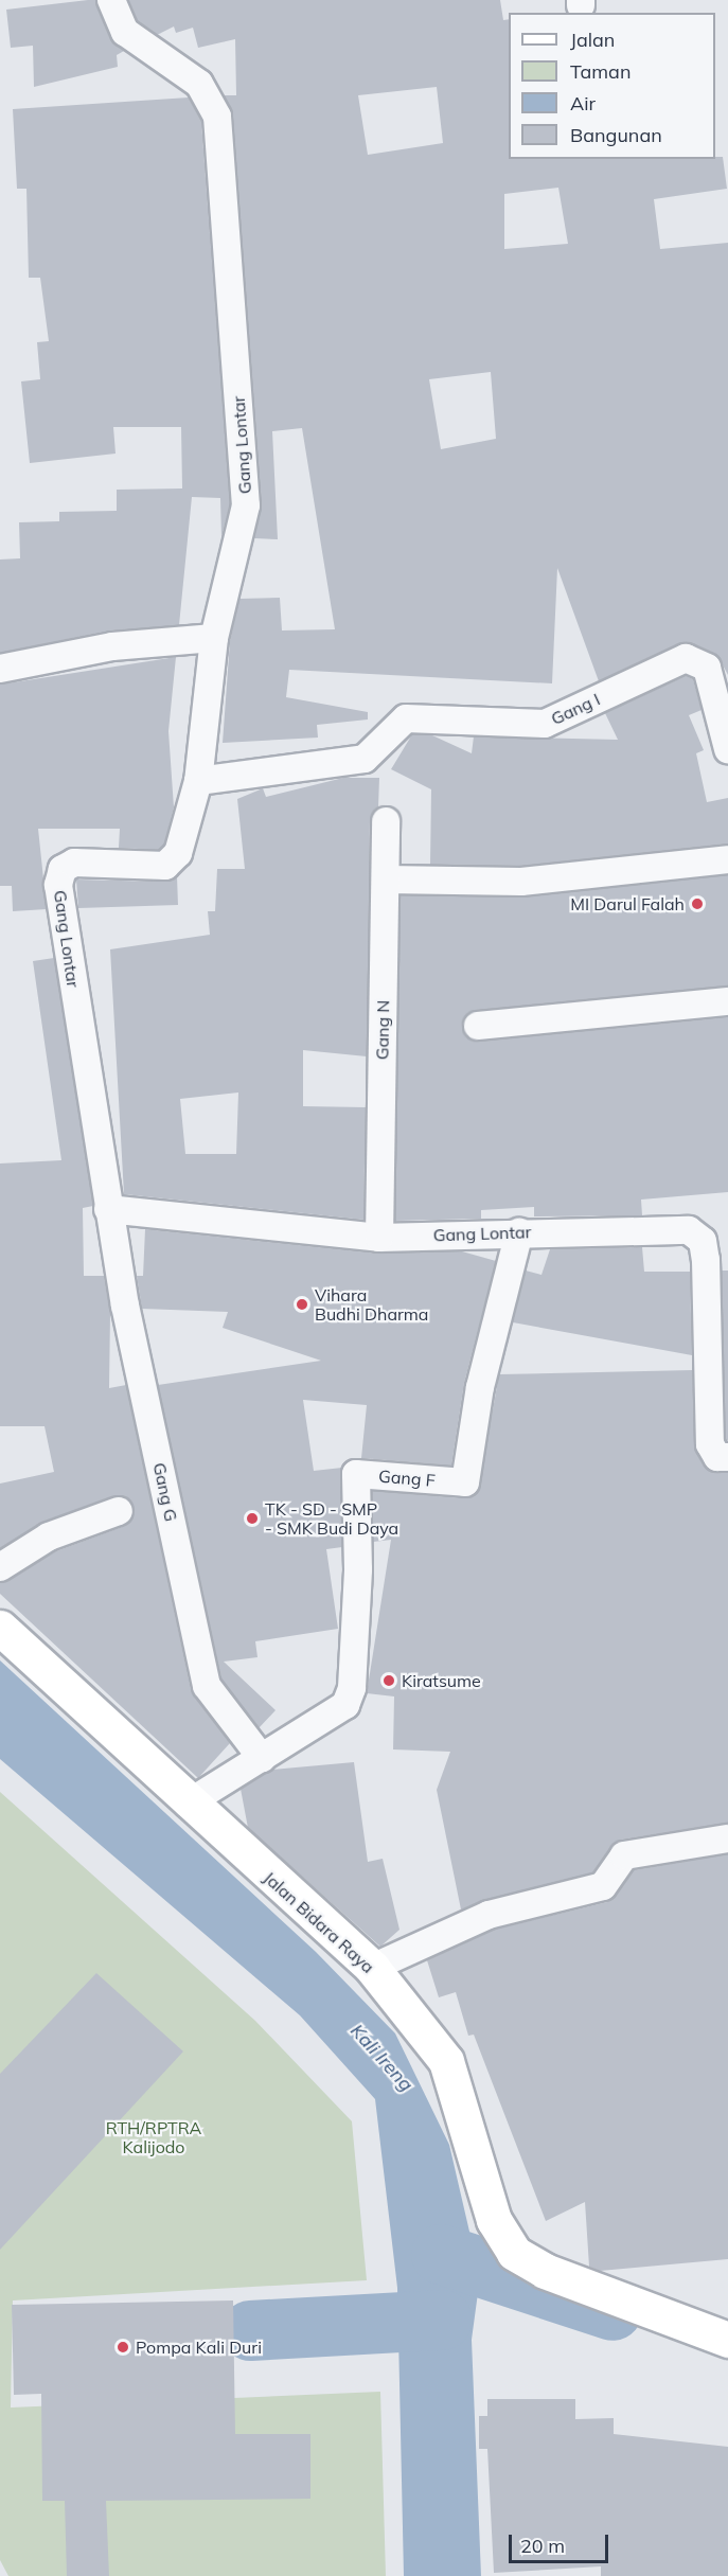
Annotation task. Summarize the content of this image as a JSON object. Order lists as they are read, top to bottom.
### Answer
{
  "streets": {
    "street": [
      "Gang Lontar",
      "Gang I",
      "Gang N",
      "Gang F",
      "Gang G",
      "Jalan Bidara Raya"
    ]
  },
  "crossings": [
    ["Gang Lontar", "Gang I"],
    ["Gang Lontar", "Gang N"],
    ["Gang Lontar", "Gang F"],
    ["Gang Lontar", "Gang G"],
    ["Gang F", "Gang G"],
    ["Gang F", "Jalan Bidara Raya"]
  ],
  "water": ["Kali Ireng"],
  "parks": ["RTH/RPTRA Kalijodo"],
  "places": [
    "MI Darul Falah",
    "Vihara Budhi Dharma",
    "TK - SD - SMP - SMK Budi Daya",
    "Kiratsume",
    "Pompa Kali Duri"
  ],
  "legend": [
    "Jalan",
    "Taman",
    "Air",
    "Bangunan"
  ],
  "scale_bar": "20 m"
}
